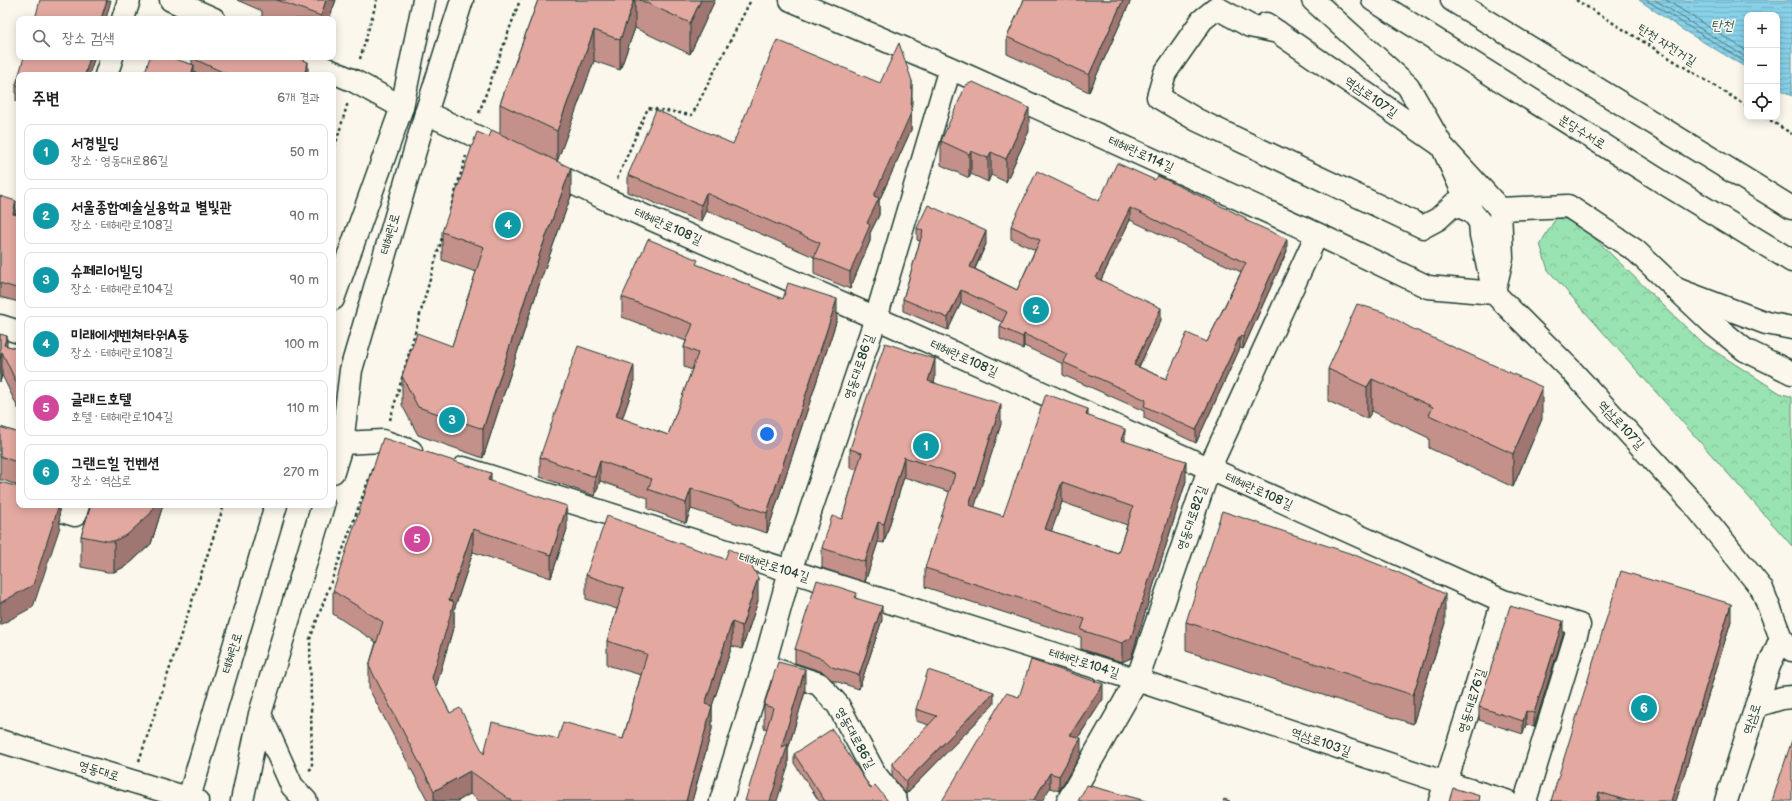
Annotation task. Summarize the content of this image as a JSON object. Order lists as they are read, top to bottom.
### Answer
{
  "streets": {
    "main road": [
      "역삼로107길",
      "분당수서로",
      "테헤란로114길",
      "테헤란로108길",
      "테헤란로",
      "영동대로86길",
      "영동대로82길",
      "테헤란로104길",
      "영동대로76길",
      "역삼로",
      "역삼로103길",
      "영동대로"
    ],
    "path": ["탄천 자전거길"]
  },
  "crossings": [
    ["역삼로107길", "테헤란로114길"],
    ["역삼로107길", "역삼로"],
    ["테헤란로114길", "영동대로86길"],
    ["테헤란로114길", "영동대로82길"],
    ["테헤란로108길", "테헤란로"],
    ["테헤란로108길", "영동대로86길"],
    ["테헤란로108길", "영동대로82길"],
    ["테헤란로108길", "영동대로76길"],
    ["테헤란로", "테헤란로104길"],
    ["테헤란로", "영동대로"],
    ["영동대로86길", "테헤란로104길"],
    ["영동대로82길", "테헤란로104길"],
    ["영동대로82길", "역삼로103길"],
    ["테헤란로104길", "역삼로103길"],
    ["영동대로76길", "역삼로103길"]
  ],
  "water": ["탄천"],
  "page": {
    "map_buttons": ["+", "−"],
    "search": "장소 검색",
    "heading": ["주변", "6개 결과"],
    "list": [
      {
        "mark": "1",
        "name": "서경빌딩",
        "note": "장소 · 영동대로86길",
        "value": "50 m"
      },
      {
        "mark": "2",
        "name": "서울종합예술실용학교 별빛관",
        "note": "장소 · 테헤란로108길",
        "value": "90 m"
      },
      {
        "mark": "3",
        "name": "슈페리어빌딩",
        "note": "장소 · 테헤란로104길",
        "value": "90 m"
      },
      {
        "mark": "4",
        "name": "미래에셋벤쳐타워A동",
        "note": "장소 · 테헤란로108길",
        "value": "100 m"
      },
      {
        "mark": "5",
        "name": "글래드호텔",
        "note": "호텔 · 테헤란로104길",
        "value": "110 m"
      },
      {
        "mark": "6",
        "name": "그랜드힐 컨벤션",
        "note": "장소 · 역삼로",
        "value": "270 m"
      }
    ],
    "pins": [
      "4",
      "2",
      "3",
      "1",
      "5",
      "6"
    ]
  }
}
